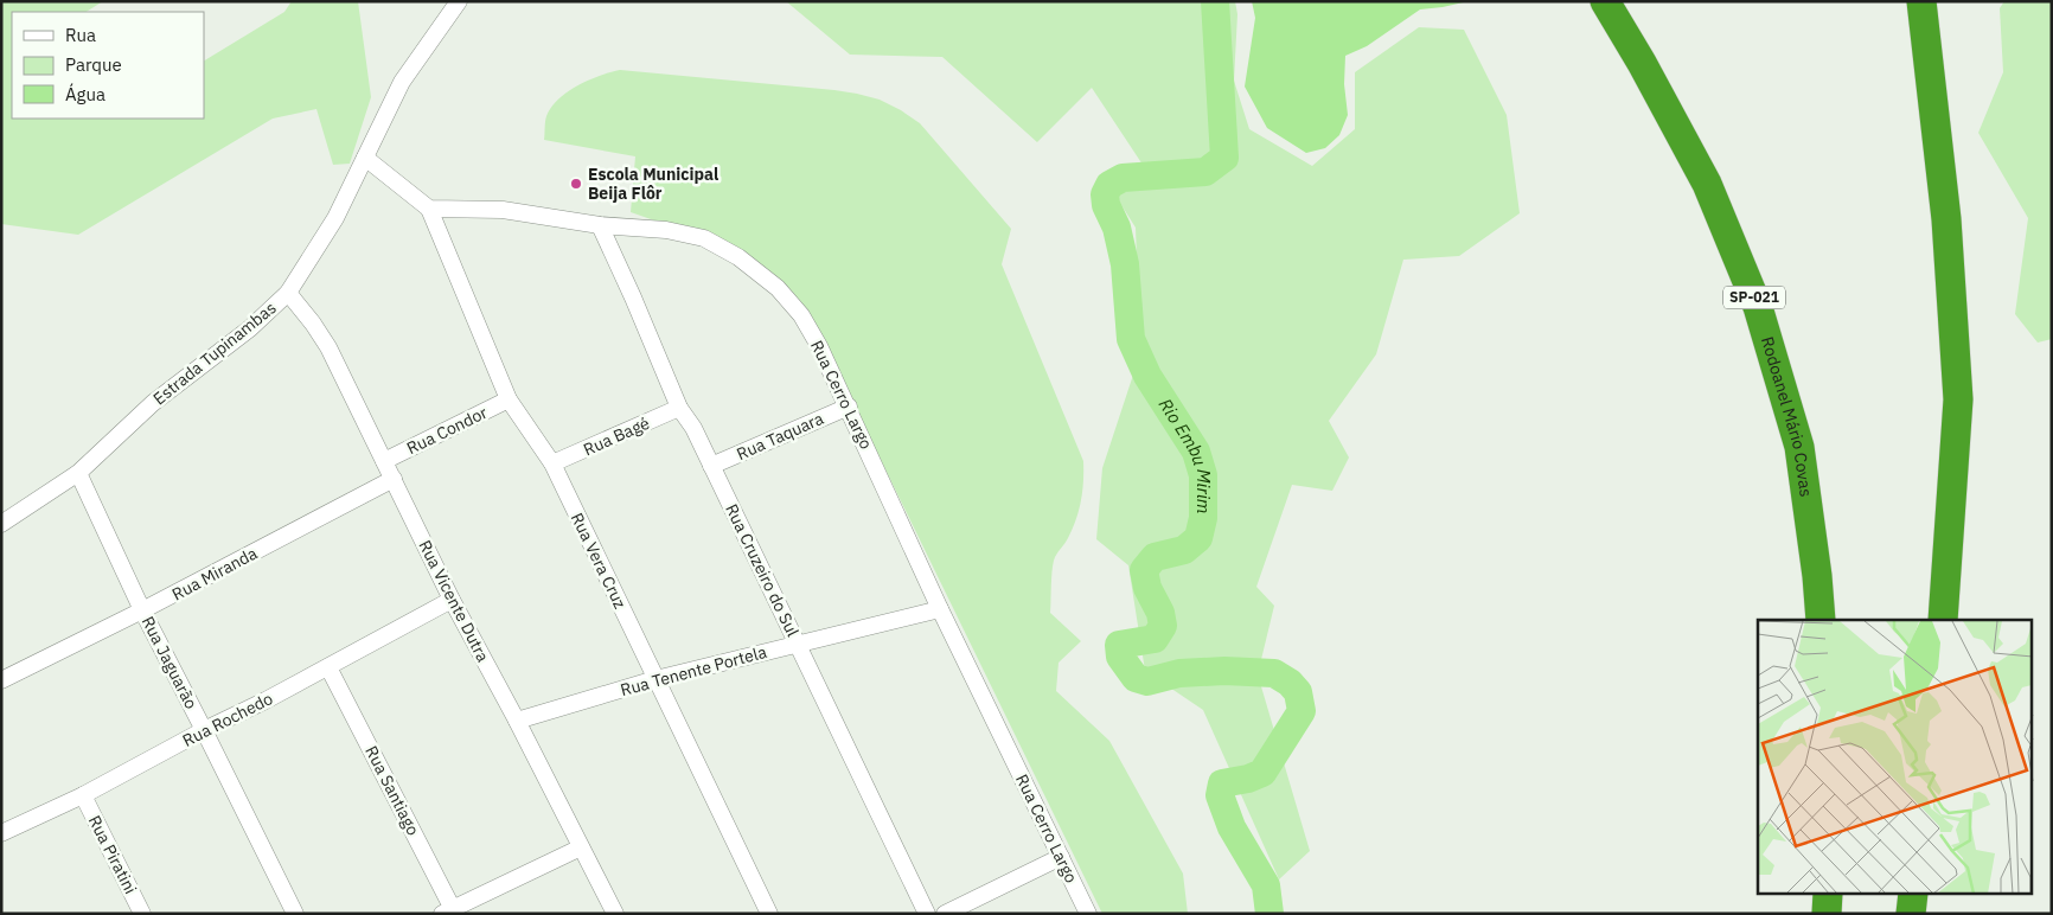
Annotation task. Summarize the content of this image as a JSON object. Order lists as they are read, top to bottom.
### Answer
{
  "streets": {
    "highway": ["SP-021", "Rodoanel Mário Covas"],
    "street": [
      "Estrada Tupinambas",
      "Rua Cerro Largo",
      "Rua Condor",
      "Rua Bagé",
      "Rua Taquara",
      "Rua Vera Cruz",
      "Rua Cruzeiro do Sul",
      "Rua Miranda",
      "Rua Vicente Dutra",
      "Rua Jaguarão",
      "Rua Tenente Portela",
      "Rua Rochedo",
      "Rua Santiago",
      "Rua Piratini"
    ]
  },
  "crossings": [
    ["Estrada Tupinambas", "Rua Vicente Dutra"],
    ["Estrada Tupinambas", "Rua Jaguarão"],
    ["Rua Cerro Largo", "Rua Taquara"],
    ["Rua Cerro Largo", "Rua Vera Cruz"],
    ["Rua Cerro Largo", "Rua Cruzeiro do Sul"],
    ["Rua Cerro Largo", "Rua Tenente Portela"],
    ["Rua Condor", "Rua Vera Cruz"],
    ["Rua Condor", "Rua Vicente Dutra"],
    ["Rua Bagé", "Rua Vera Cruz"],
    ["Rua Bagé", "Rua Cruzeiro do Sul"],
    ["Rua Taquara", "Rua Cruzeiro do Sul"],
    ["Rua Vera Cruz", "Rua Tenente Portela"],
    ["Rua Cruzeiro do Sul", "Rua Tenente Portela"],
    ["Rua Miranda", "Rua Vicente Dutra"],
    ["Rua Miranda", "Rua Jaguarão"],
    ["Rua Vicente Dutra", "Rua Tenente Portela"],
    ["Rua Vicente Dutra", "Rua Rochedo"],
    ["Rua Jaguarão", "Rua Rochedo"],
    ["Rua Rochedo", "Rua Santiago"],
    ["Rua Rochedo", "Rua Piratini"]
  ],
  "water": ["Rio Embu Mirim"],
  "places": ["Escola Municipal Beija Flôr"],
  "legend": ["Rua", "Parque", "Água"]
}
